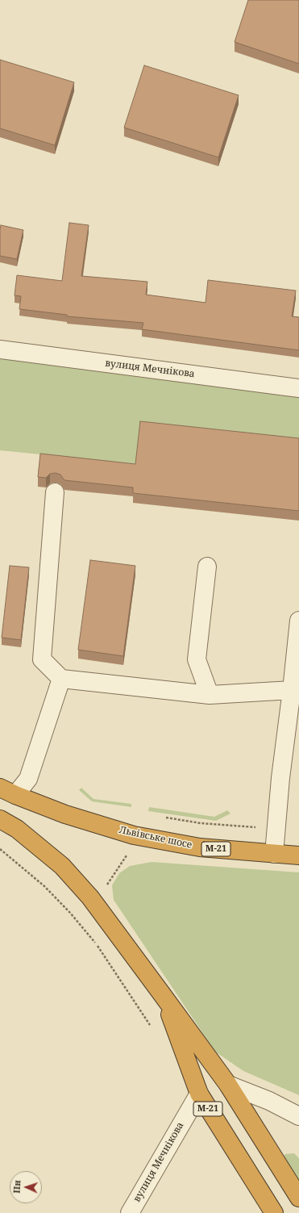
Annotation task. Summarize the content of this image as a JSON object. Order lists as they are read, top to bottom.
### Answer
{
  "streets": {
    "highway": ["Львівське шосе", "М-21"],
    "street": ["вулиця Мечнікова"]
  },
  "crossings": [
    ["вулиця Мечнікова", "М-21"]
  ],
  "north": "left"
}
